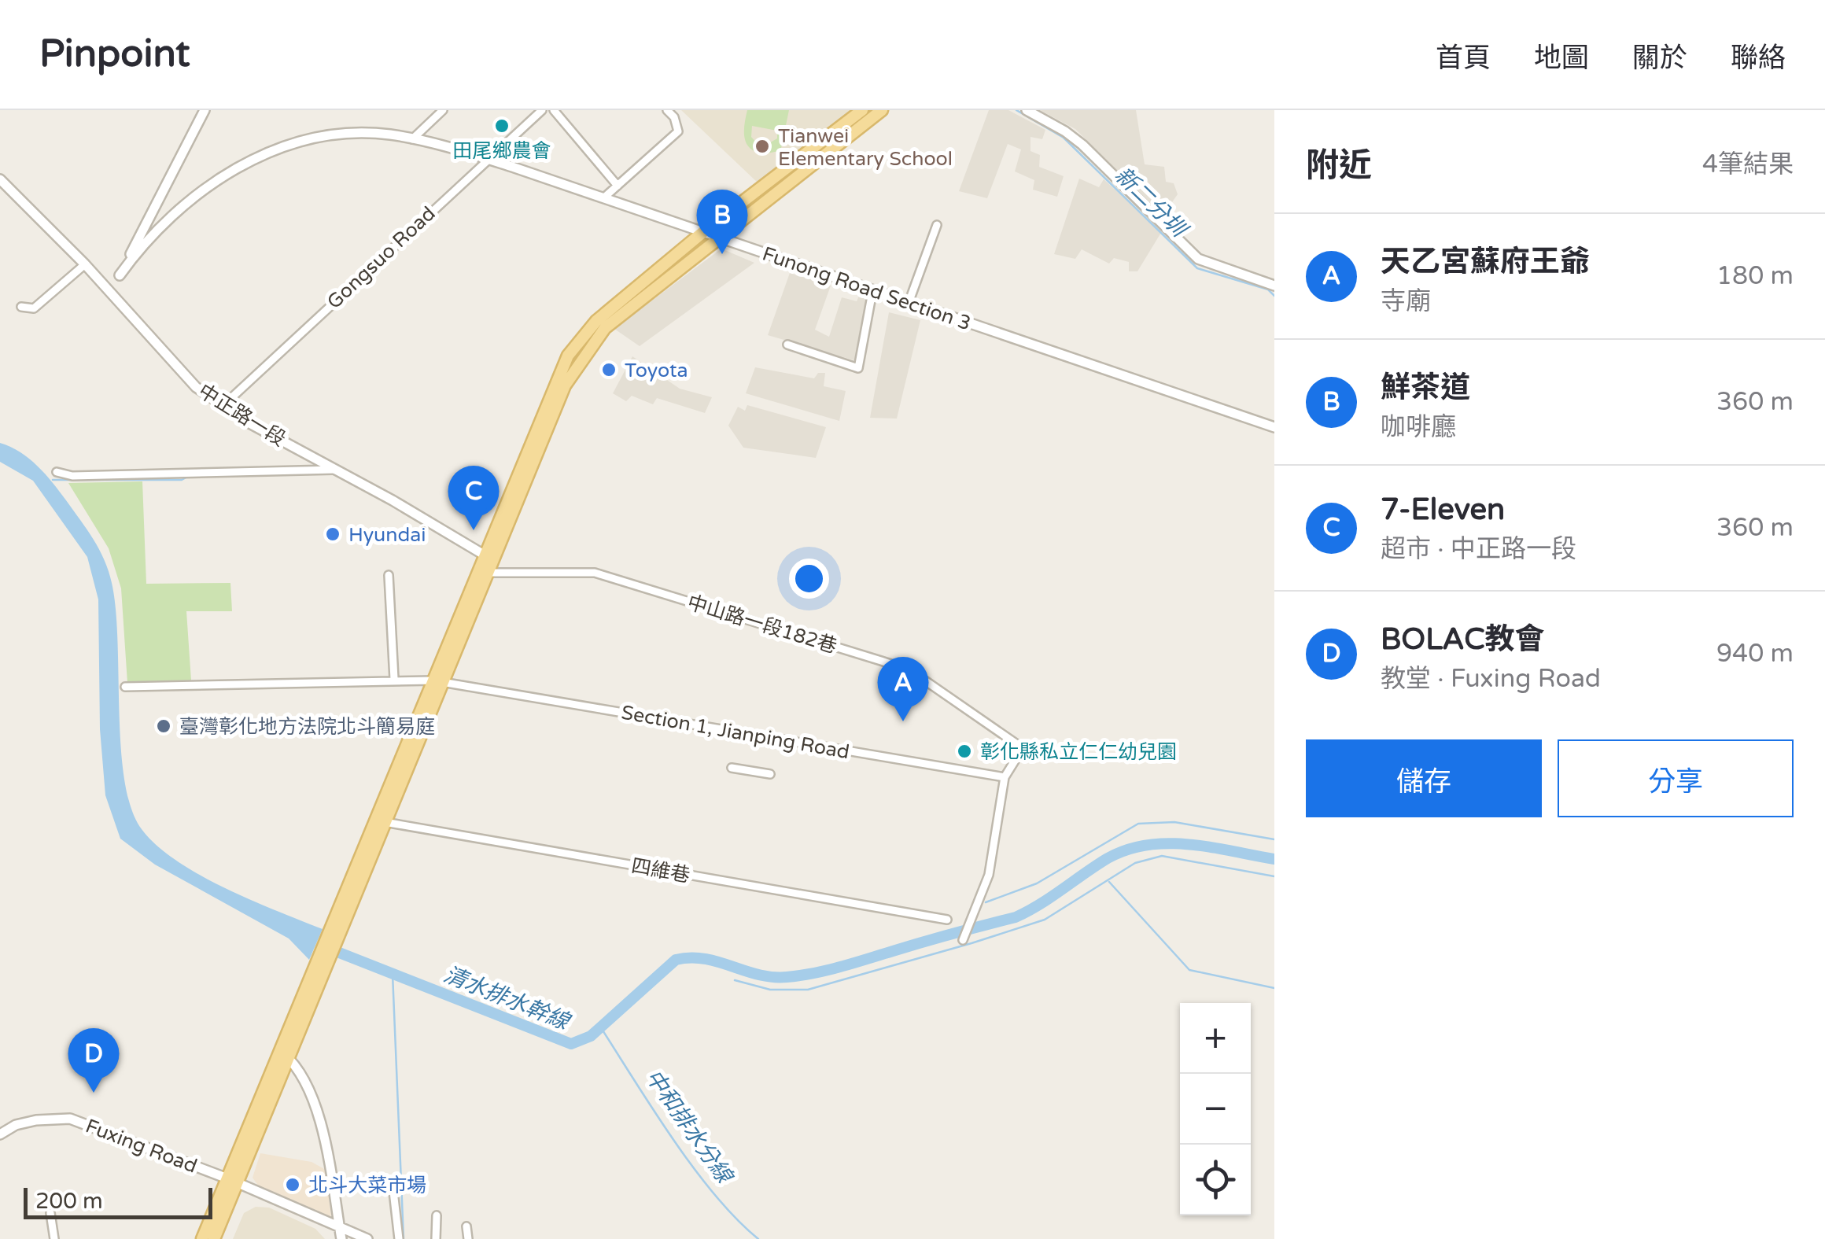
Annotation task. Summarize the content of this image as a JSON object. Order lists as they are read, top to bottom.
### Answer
{
  "streets": {
    "street": [
      "Gongsuo Road",
      "Funong Road Section 3",
      "中正路一段",
      "中山路一段182巷",
      "Section 1, Jianping Road",
      "四維巷",
      "Fuxing Road"
    ]
  },
  "crossings": [
    ["Gongsuo Road", "Funong Road Section 3"],
    ["Gongsuo Road", "中正路一段"],
    ["中山路一段182巷", "Section 1, Jianping Road"]
  ],
  "water": ["新二分圳", "清水排水幹線", "中和排水分線"],
  "places": [
    "田尾鄉農會",
    "Tianwei Elementary School",
    "Toyota",
    "Hyundai",
    "臺灣彰化地方法院北斗簡易庭",
    "彰化縣私立仁仁幼兒園",
    "北斗大菜市場"
  ],
  "scale_bar": "200 m",
  "page": {
    "header": "Pinpoint",
    "nav": [
      "首頁",
      "地圖",
      "關於",
      "聯絡"
    ],
    "heading": ["附近", "4筆結果"],
    "pins": [
      "B",
      "C",
      "A",
      "D"
    ],
    "list": [
      {
        "mark": "A",
        "name": "天乙宮蘇府王爺",
        "note": "寺廟",
        "value": "180 m"
      },
      {
        "mark": "B",
        "name": "鮮茶道",
        "note": "咖啡廳",
        "value": "360 m"
      },
      {
        "mark": "C",
        "name": "7-Eleven",
        "note": "超市 · 中正路一段",
        "value": "360 m"
      },
      {
        "mark": "D",
        "name": "BOLAC教會",
        "note": "教堂 · Fuxing Road",
        "value": "940 m"
      }
    ],
    "buttons": ["儲存", "分享"],
    "map_buttons": ["+", "−"],
    "scale": "200 m"
  }
}
